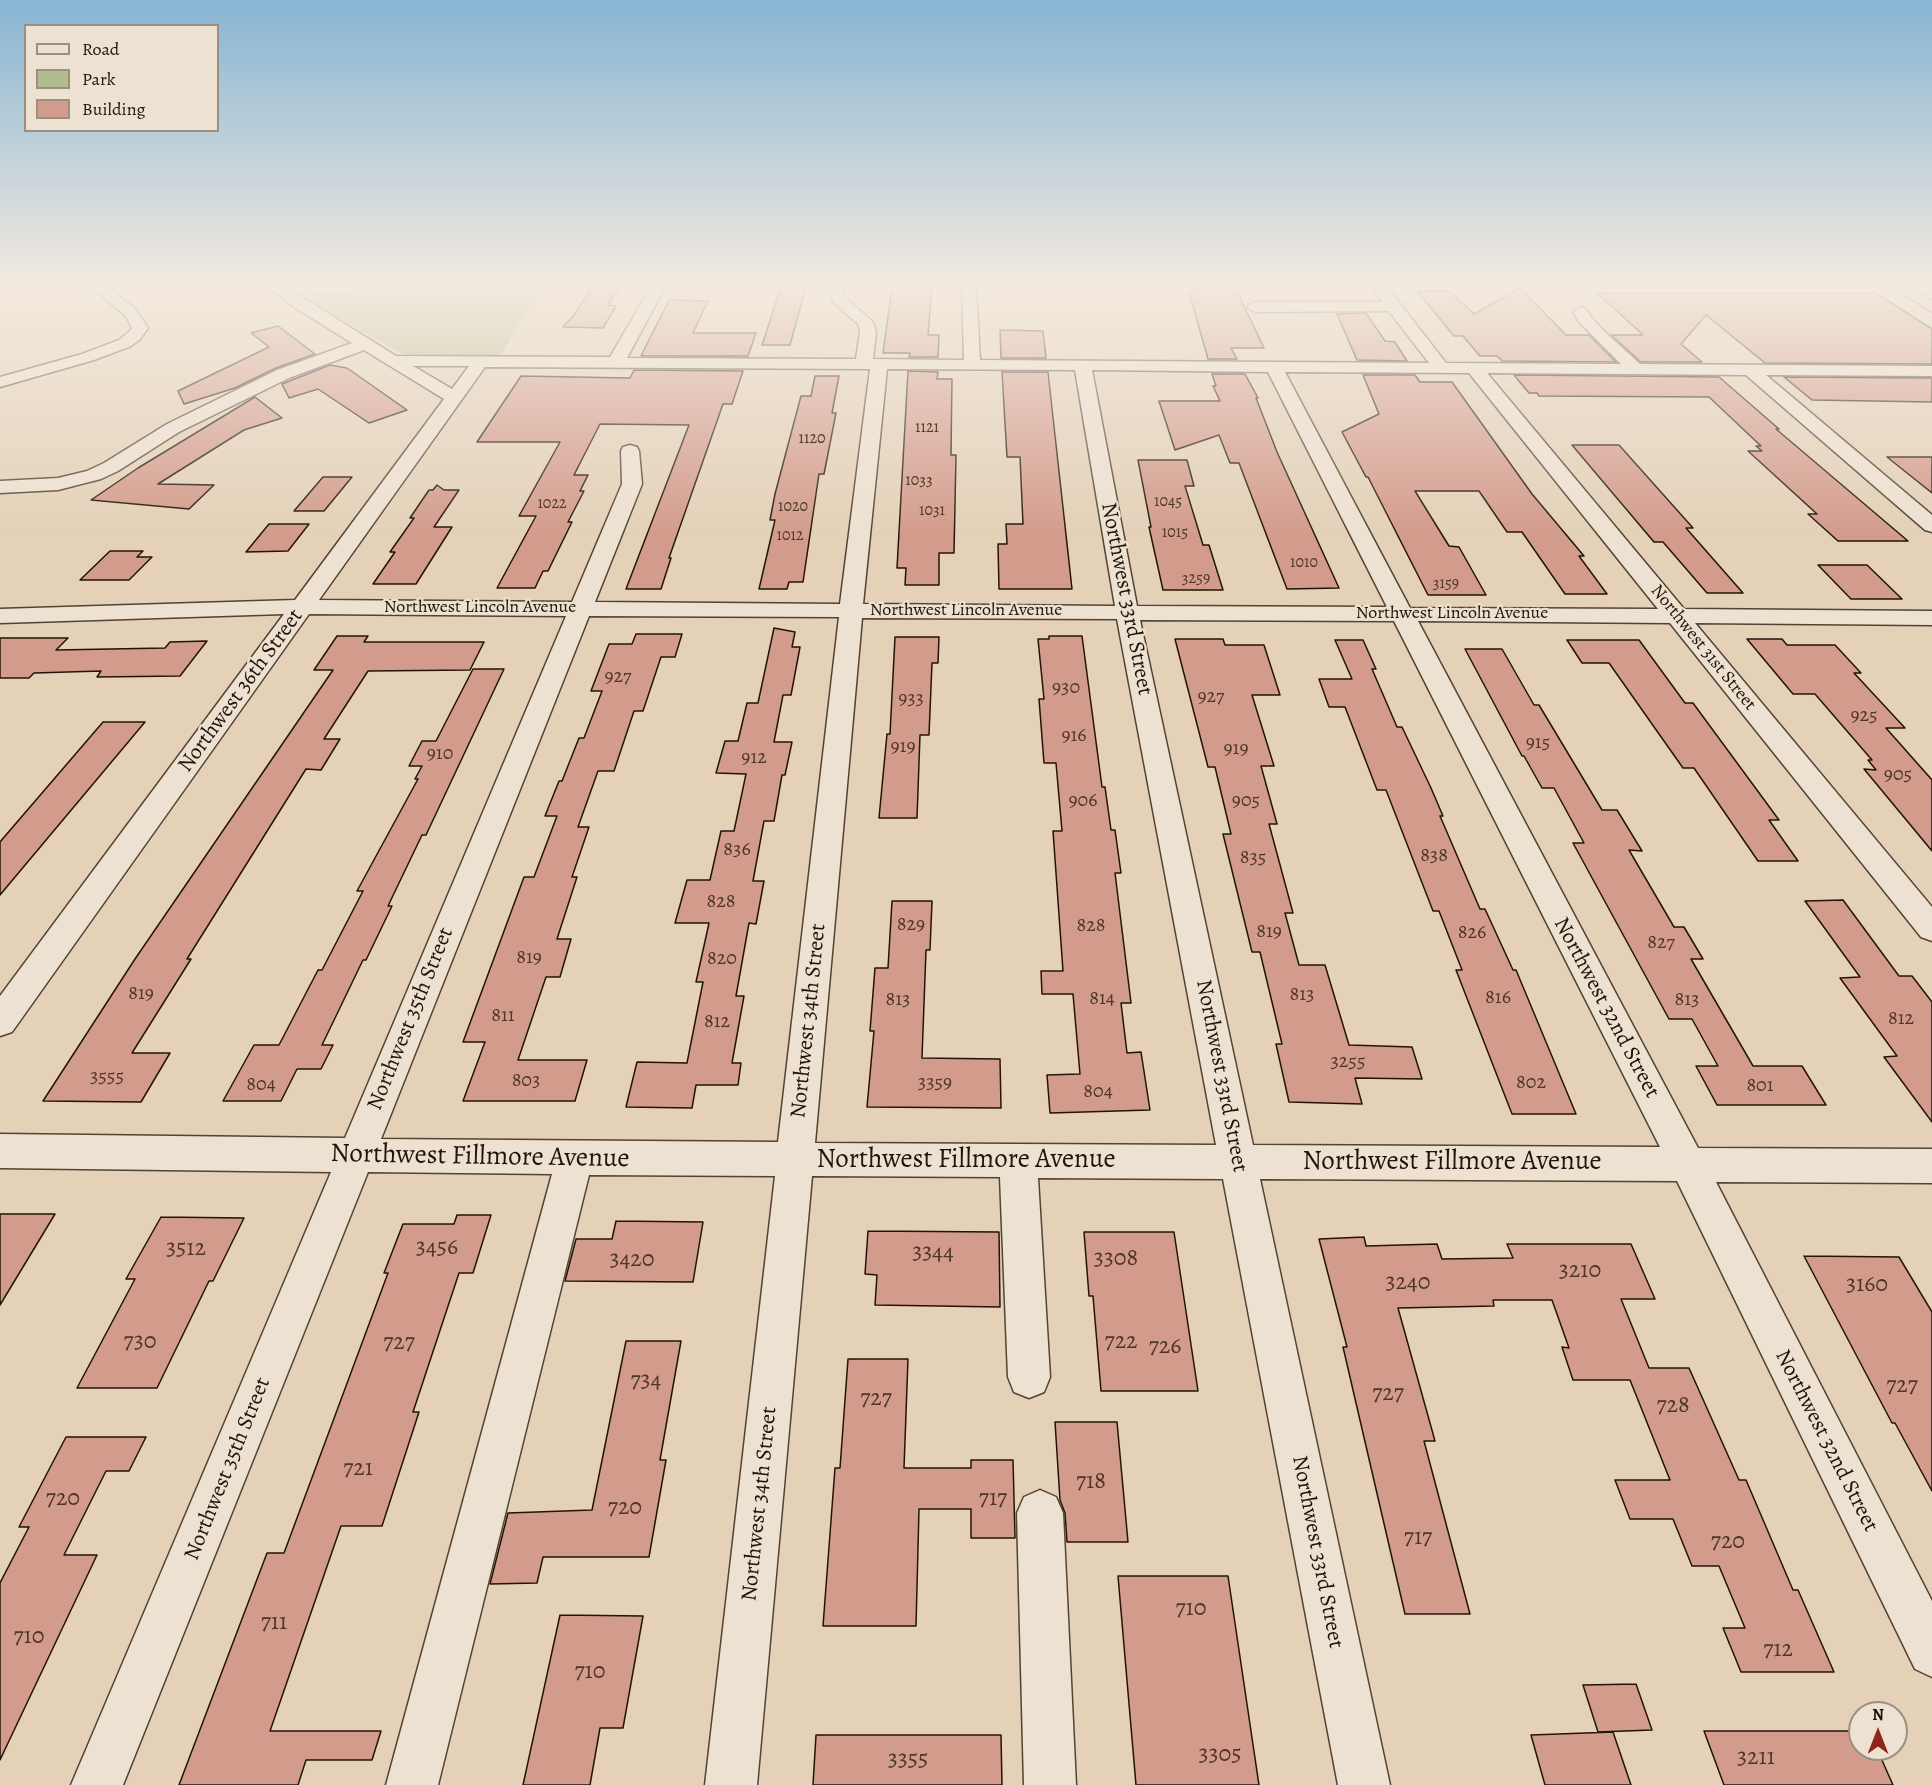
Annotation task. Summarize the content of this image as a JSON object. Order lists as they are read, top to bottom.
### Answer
{
  "streets": {
    "street": [
      "Northwest 33rd Street",
      "Northwest Lincoln Avenue",
      "Northwest 31st Street",
      "Northwest 36th Street",
      "Northwest 32nd Street",
      "Northwest 35th Street",
      "Northwest 34th Street",
      "Northwest Fillmore Avenue"
    ]
  },
  "crossings": [
    ["Northwest 33rd Street", "Northwest Lincoln Avenue"],
    ["Northwest 33rd Street", "Northwest Fillmore Avenue"],
    ["Northwest Lincoln Avenue", "Northwest 31st Street"],
    ["Northwest Lincoln Avenue", "Northwest 36th Street"],
    ["Northwest Lincoln Avenue", "Northwest 32nd Street"],
    ["Northwest Lincoln Avenue", "Northwest 35th Street"],
    ["Northwest Lincoln Avenue", "Northwest 34th Street"],
    ["Northwest 32nd Street", "Northwest Fillmore Avenue"],
    ["Northwest 35th Street", "Northwest Fillmore Avenue"],
    ["Northwest 34th Street", "Northwest Fillmore Avenue"]
  ],
  "house_numbers": [
    "1121",
    "1120",
    "1033",
    "1045",
    "1022",
    "1020",
    "1031",
    "1015",
    "1012",
    "1010",
    "3259",
    "3159",
    "927",
    "930",
    "927",
    "933",
    "925",
    "916",
    "915",
    "919",
    "919",
    "910",
    "912",
    "905",
    "906",
    "905",
    "836",
    "838",
    "835",
    "828",
    "829",
    "828",
    "819",
    "826",
    "827",
    "819",
    "820",
    "819",
    "813",
    "816",
    "814",
    "813",
    "813",
    "811",
    "812",
    "812",
    "3255",
    "3555",
    "803",
    "3359",
    "802",
    "804",
    "801",
    "804",
    "3456",
    "3512",
    "3344",
    "3308",
    "3420",
    "3210",
    "3240",
    "3160",
    "730",
    "722",
    "727",
    "726",
    "734",
    "727",
    "727",
    "727",
    "728",
    "721",
    "718",
    "720",
    "717",
    "720",
    "717",
    "720",
    "710",
    "711",
    "710",
    "712",
    "710",
    "3305",
    "3211",
    "3355"
  ],
  "legend": ["Road", "Park", "Building"],
  "north": "top"
}
